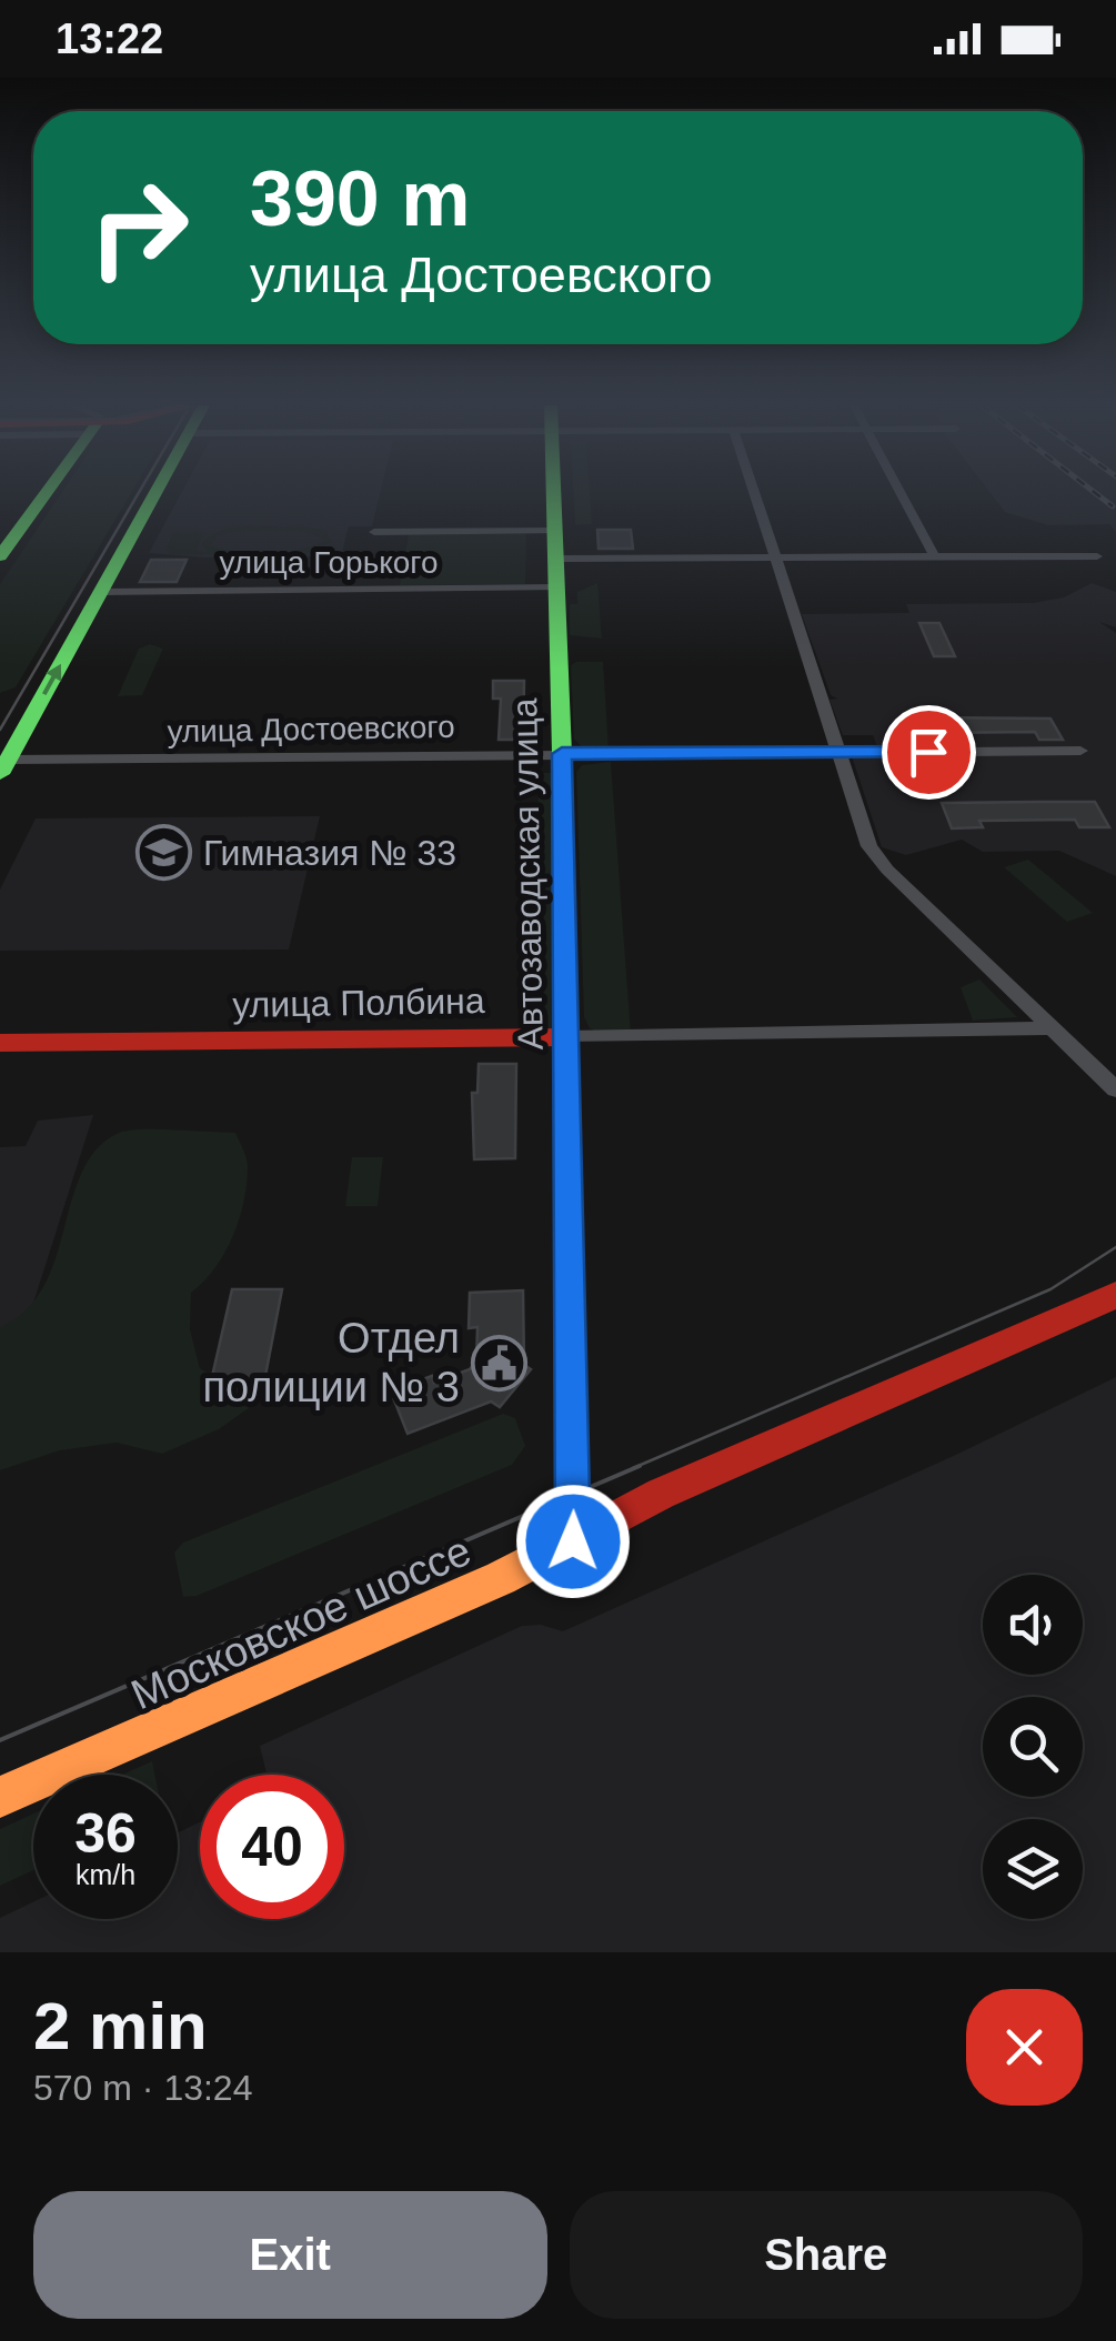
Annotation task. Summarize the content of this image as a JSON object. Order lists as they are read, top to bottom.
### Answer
{
  "streets": {
    "street": [
      "улица Горького",
      "улица Достоевского",
      "Автозаводская улица",
      "улица Полбина",
      "Московское шоссе"
    ]
  },
  "crossings": [
    ["улица Горького", "Автозаводская улица"],
    ["улица Достоевского", "Автозаводская улица"],
    ["Автозаводская улица", "улица Полбина"],
    ["Автозаводская улица", "Московское шоссе"]
  ],
  "places": {
    "school or university": ["Гимназия № 33"],
    "public building": ["Отдел полиции № 3"]
  },
  "page": {
    "status": "13:22",
    "turn": ["390 m", "улица Достоевского"],
    "speed": "36 km/h",
    "limit": "40",
    "heading": ["2 min", "570 m · 13:24"],
    "buttons": ["Exit", "Share"]
  }
}
